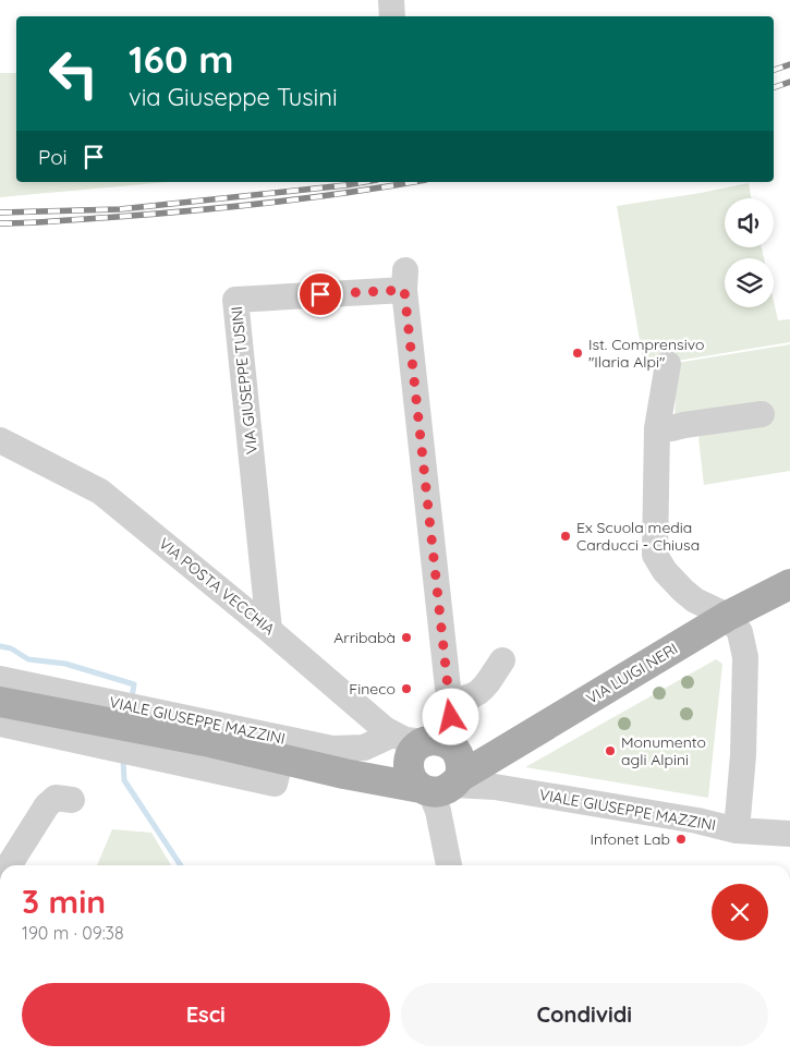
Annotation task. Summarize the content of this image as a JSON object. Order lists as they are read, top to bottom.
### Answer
{
  "streets": {
    "main road": ["VIA LUIGI NERI", "VIALE GIUSEPPE MAZZINI"],
    "street": ["VIA GIUSEPPE TUSINI", "VIA POSTA VECCHIA"]
  },
  "crossings": [
    ["VIA GIUSEPPE TUSINI", "VIA POSTA VECCHIA"],
    ["VIA POSTA VECCHIA", "VIA LUIGI NERI"],
    ["VIA POSTA VECCHIA", "VIALE GIUSEPPE MAZZINI"],
    ["VIA LUIGI NERI", "VIALE GIUSEPPE MAZZINI"]
  ],
  "places": [
    "Ist. Comprensivo \"Ilaria Alpi\"",
    "Ex Scuola media Carducci - Chiusa",
    "Arribabà",
    "Fineco",
    "Monumento agli Alpini",
    "Infonet Lab"
  ],
  "page": {
    "turn": ["160 m", "via Giuseppe Tusini"],
    "then": "Poi",
    "heading": ["3 min", "190 m · 09:38"],
    "buttons": ["Esci", "Condividi"]
  }
}
